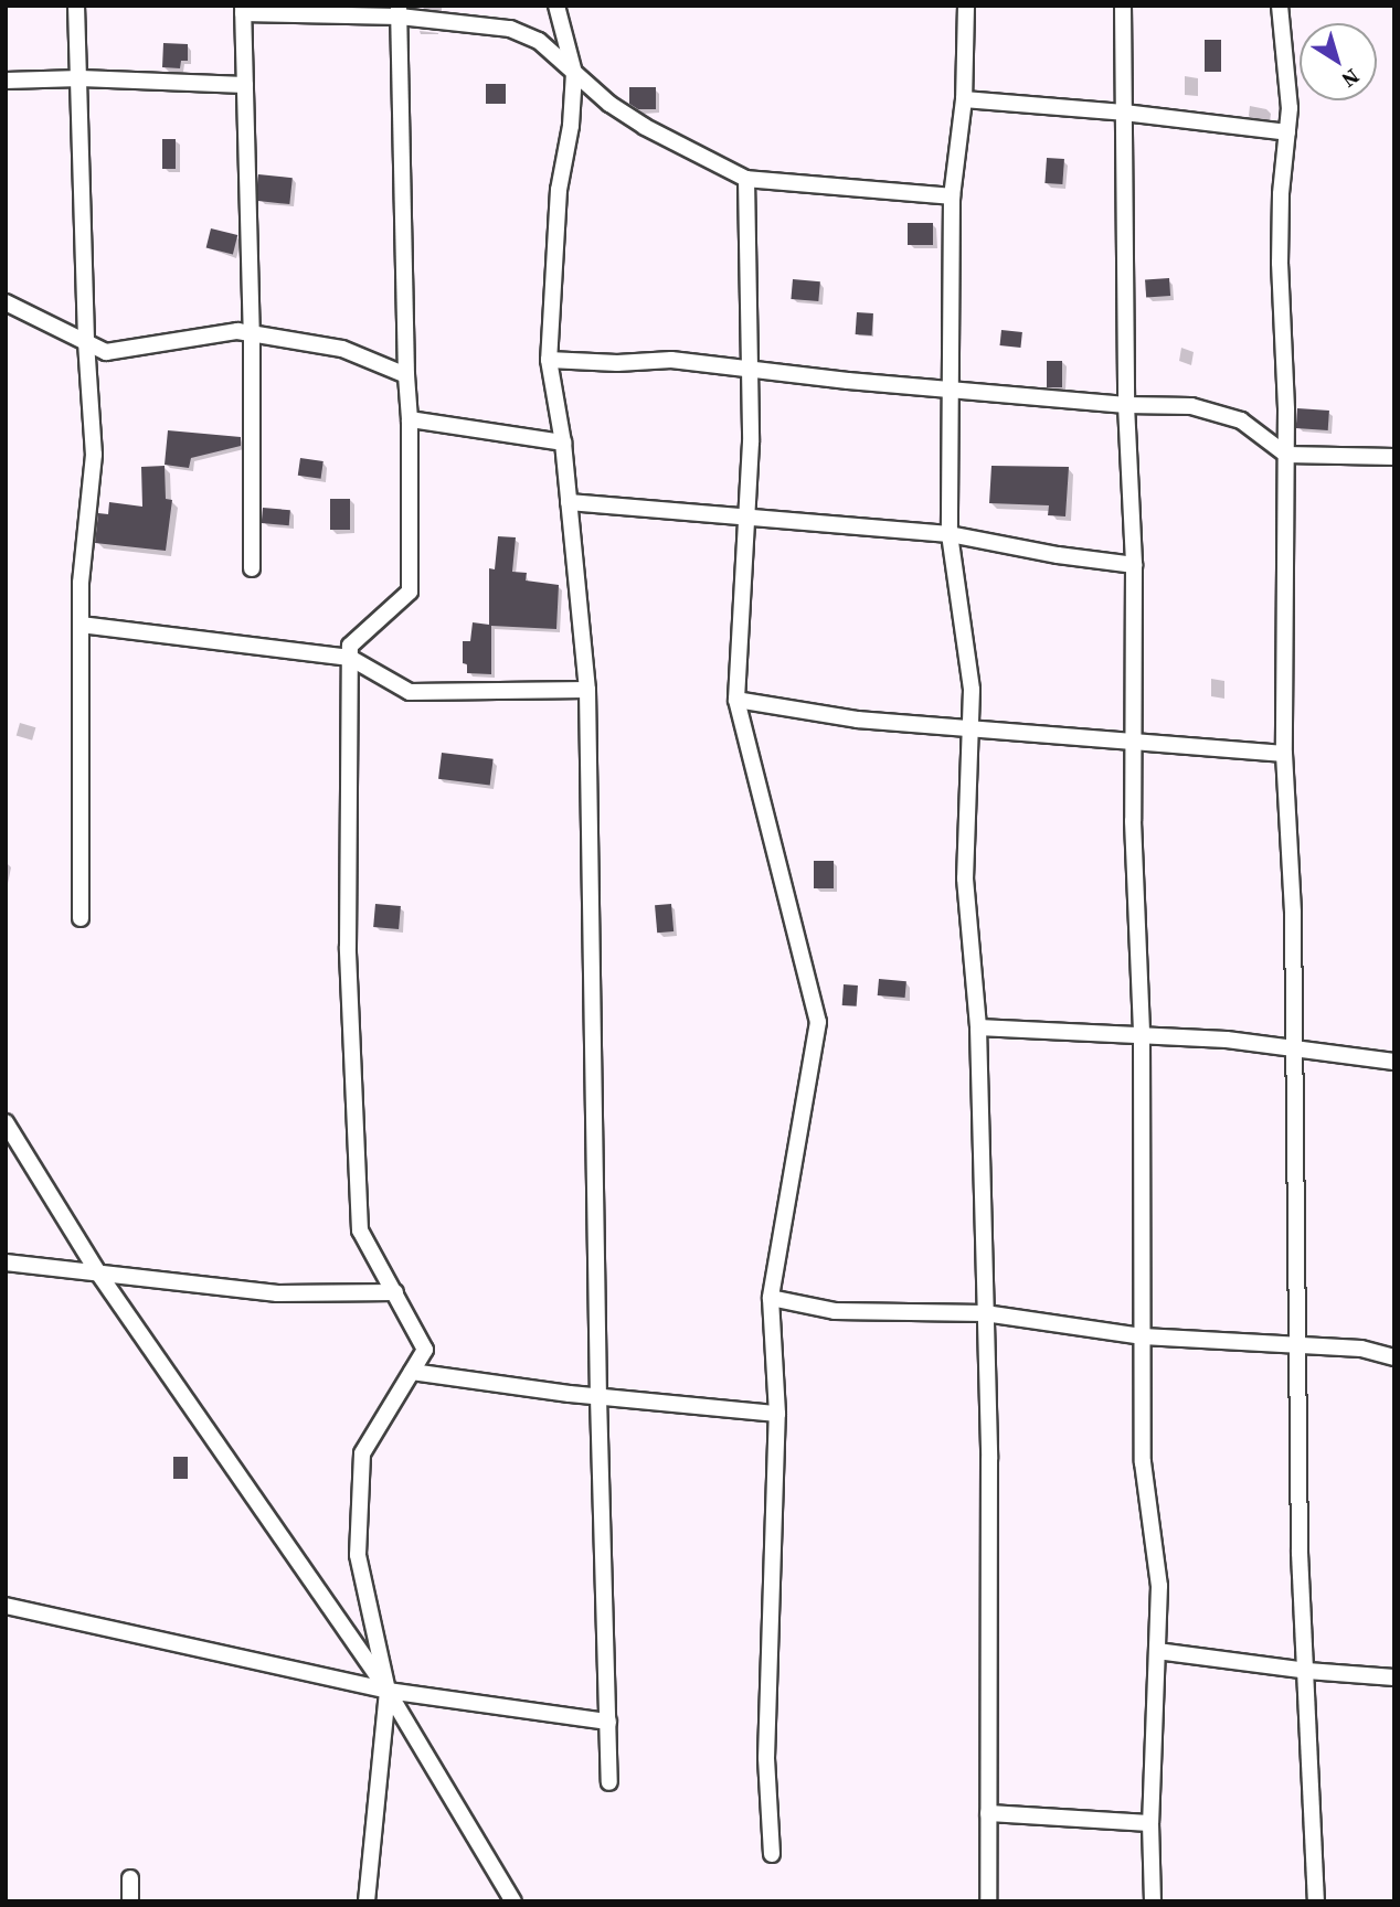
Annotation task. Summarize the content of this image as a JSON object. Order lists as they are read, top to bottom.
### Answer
{
  "north": "bottom right"
}
